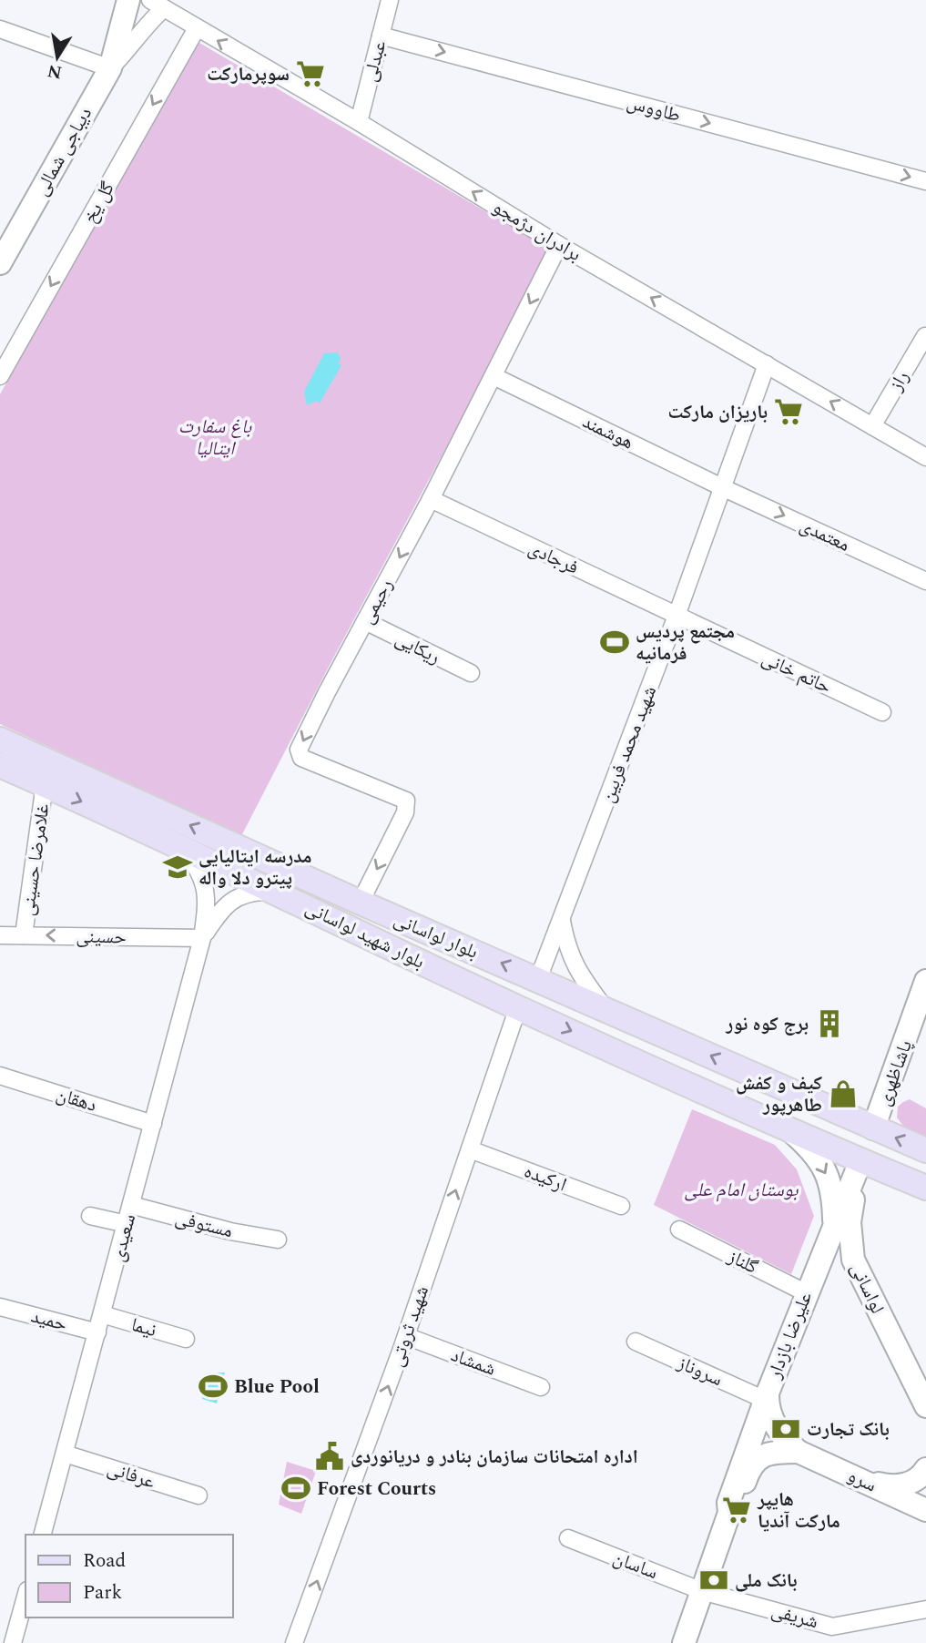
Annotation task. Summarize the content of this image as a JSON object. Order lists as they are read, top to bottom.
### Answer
{
  "streets": {
    "main road": [
      "دیباجی شمالی",
      "بلوار شهید لواسانی",
      "بلوار لواسانی",
      "پاشاظهری",
      "لواسانی",
      "علیرضا بازدار",
      "سرو"
    ],
    "street": [
      "عبدلی",
      "طاووس",
      "گل یخ",
      "برادران دژمجو",
      "راز",
      "هوشمند",
      "معتمدی",
      "فرجادی",
      "رحیمی",
      "ریکایی",
      "حاتم خانی",
      "شهید محمد فربین",
      "غلامرضا حسینی",
      "حسینی",
      "دهقان",
      "ارکیده",
      "مستوفی",
      "سعیدی",
      "گلناز",
      "حمید",
      "شهید ثروتی",
      "نیما",
      "شمشاد",
      "سروناز",
      "عرفانی",
      "ساسان",
      "شریفی"
    ]
  },
  "crossings": [
    ["عبدلی", "طاووس"],
    ["عبدلی", "برادران دژمجو"],
    ["گل یخ", "برادران دژمجو"],
    ["برادران دژمجو", "راز"],
    ["برادران دژمجو", "رحیمی"],
    ["برادران دژمجو", "شهید محمد فربین"],
    ["هوشمند", "معتمدی"],
    ["هوشمند", "رحیمی"],
    ["هوشمند", "شهید محمد فربین"],
    ["معتمدی", "شهید محمد فربین"],
    ["فرجادی", "رحیمی"],
    ["فرجادی", "حاتم خانی"],
    ["فرجادی", "شهید محمد فربین"],
    ["رحیمی", "ریکایی"],
    ["رحیمی", "بلوار لواسانی"],
    ["حاتم خانی", "شهید محمد فربین"],
    ["شهید محمد فربین", "بلوار لواسانی"],
    ["غلامرضا حسینی", "بلوار شهید لواسانی"],
    ["غلامرضا حسینی", "حسینی"],
    ["بلوار شهید لواسانی", "سعیدی"],
    ["بلوار شهید لواسانی", "شهید ثروتی"],
    ["بلوار لواسانی", "پاشاظهری"],
    ["حسینی", "سعیدی"],
    ["دهقان", "سعیدی"],
    ["ارکیده", "شهید ثروتی"],
    ["مستوفی", "سعیدی"],
    ["سعیدی", "حمید"],
    ["سعیدی", "نیما"],
    ["سعیدی", "عرفانی"],
    ["گلناز", "علیرضا بازدار"],
    ["لواسانی", "علیرضا بازدار"],
    ["شهید ثروتی", "شمشاد"],
    ["علیرضا بازدار", "سروناز"],
    ["علیرضا بازدار", "سرو"],
    ["علیرضا بازدار", "ساسان"],
    ["علیرضا بازدار", "شریفی"],
    ["ساسان", "شریفی"]
  ],
  "one_way": [
    "طاووس",
    "گل یخ",
    "برادران دژمجو",
    "معتمدی",
    "رحیمی",
    "بلوار شهید لواسانی",
    "بلوار لواسانی",
    "حسینی",
    "شهید ثروتی"
  ],
  "parks": ["باغ سفارت ایتالیا", "بوستان امام علی"],
  "places": {
    "supermarket": ["سوپرمارکت", "باریزان مارکت", "هایپر مارکت آندیا"],
    "sports": ["مجتمع پردیس فرمانیه", "Blue Pool", "Forest Courts"],
    "school or university": ["مدرسه ایتالیایی پیترو دلا واله"],
    "building": ["برج کوه نور"],
    "shop": ["کیف و کفش طاهرپور"],
    "bank": ["بانک تجارت", "بانک ملی"],
    "public building": ["اداره امتحانات سازمان بنادر و دریانوردی"]
  },
  "legend": ["Road", "Park"],
  "north": "bottom"
}
